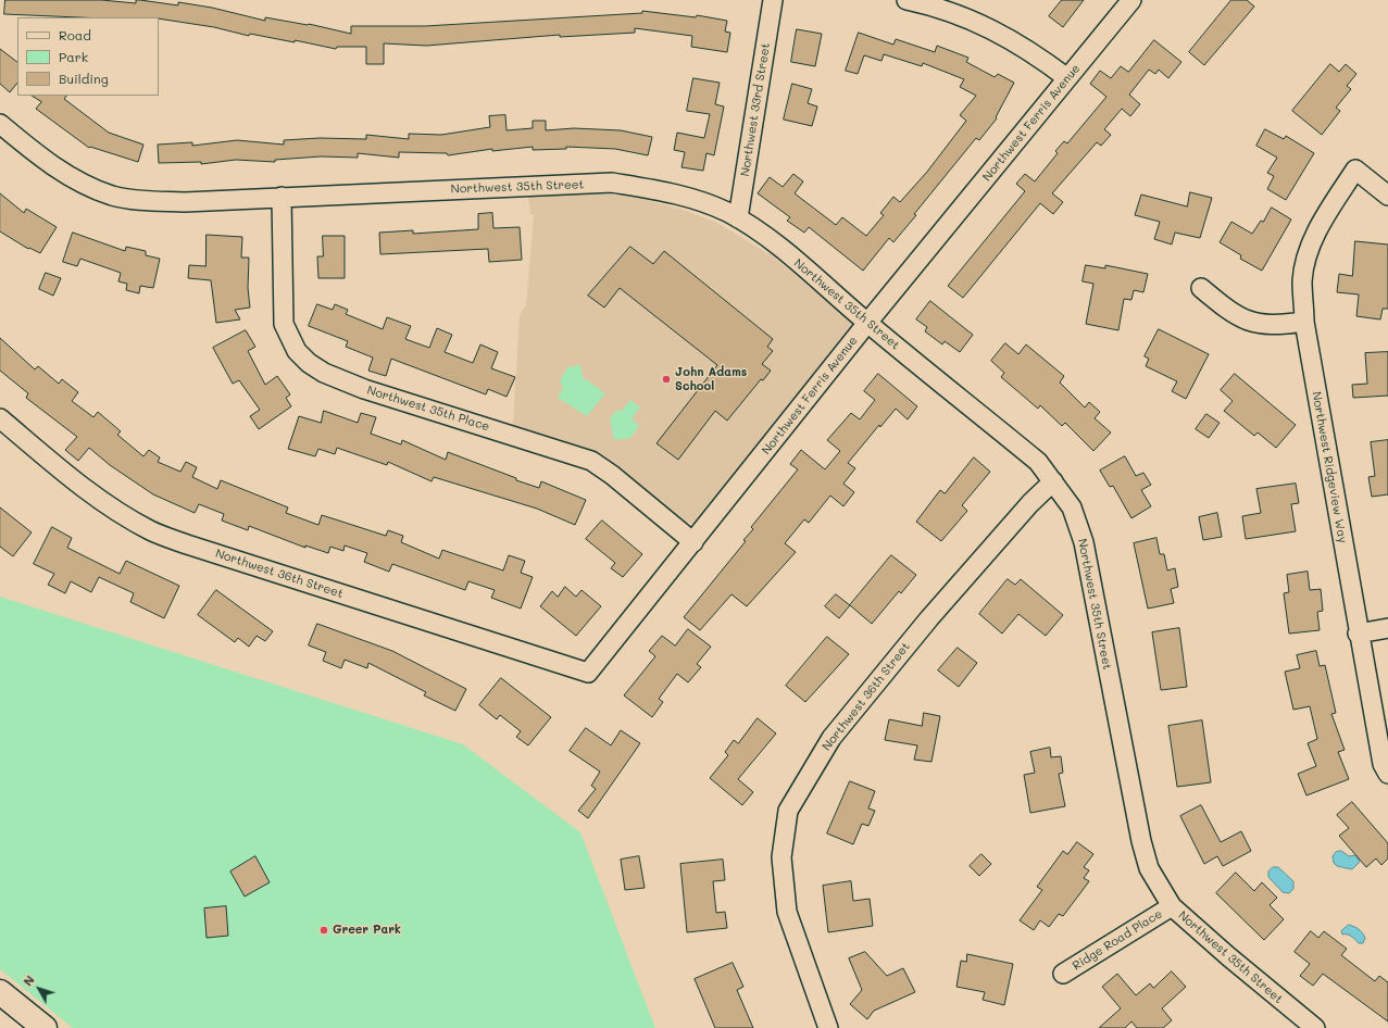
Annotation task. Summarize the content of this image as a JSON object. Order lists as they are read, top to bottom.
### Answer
{
  "streets": {
    "street": [
      "Northwest 33rd Street",
      "Northwest Ferris Avenue",
      "Northwest 35th Street",
      "Northwest 35th Place",
      "Northwest Ridgeview Way",
      "Northwest 36th Street",
      "Ridge Road Place"
    ]
  },
  "crossings": [
    ["Northwest 33rd Street", "Northwest 35th Street"],
    ["Northwest Ferris Avenue", "Northwest 35th Street"],
    ["Northwest Ferris Avenue", "Northwest 35th Place"],
    ["Northwest Ferris Avenue", "Northwest 36th Street"],
    ["Northwest 35th Street", "Northwest 35th Place"],
    ["Northwest 35th Street", "Northwest 36th Street"],
    ["Northwest 35th Street", "Ridge Road Place"]
  ],
  "places": ["John Adams School", "Greer Park"],
  "legend": ["Road", "Park", "Building"],
  "north": "top left"
}
